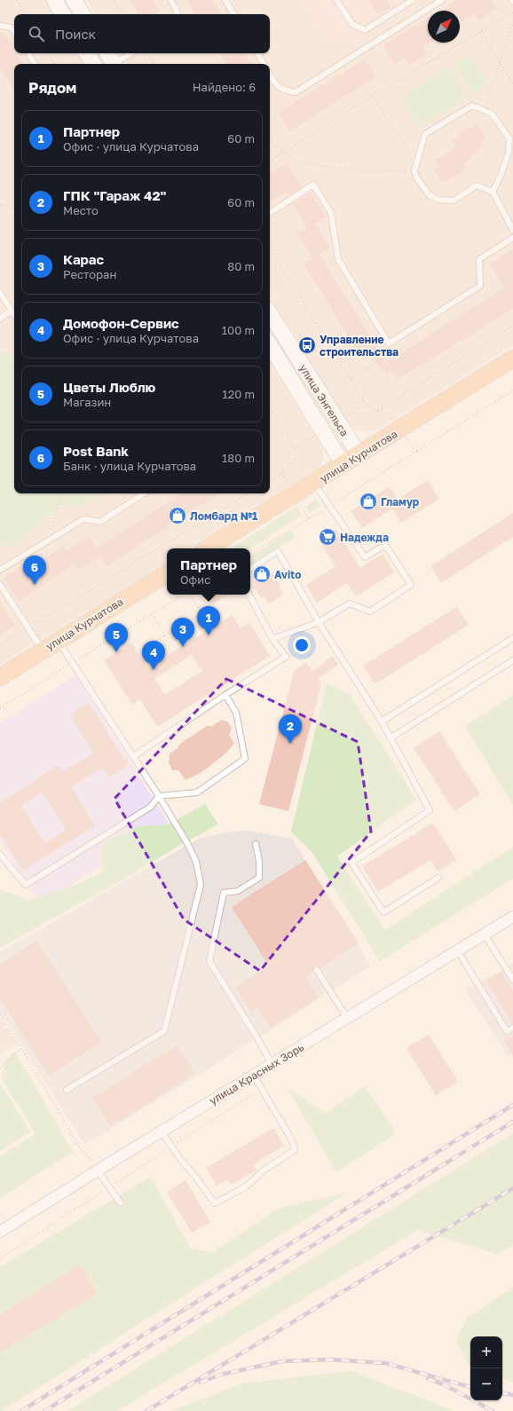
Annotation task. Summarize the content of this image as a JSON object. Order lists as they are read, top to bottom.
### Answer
{
  "streets": {
    "main road": ["улица Энгельса", "улица Курчатова"],
    "street": ["улица Красных Зорь"]
  },
  "crossings": [
    ["улица Энгельса", "улица Курчатова"]
  ],
  "places": {
    "bus stop": ["Управление строительства"],
    "shop": ["Гламур", "Ломбард №1", "Avito"],
    "supermarket": ["Надежда"]
  },
  "north": "top right",
  "page": {
    "search": "Поиск",
    "heading": ["Рядом", "Найдено: 6"],
    "list": [
      {
        "mark": "1",
        "name": "Партнер",
        "note": "Офис · улица Курчатова",
        "value": "60 m"
      },
      {
        "mark": "2",
        "name": "ГПК \"Гараж 42\"",
        "note": "Место",
        "value": "60 m"
      },
      {
        "mark": "3",
        "name": "Карас",
        "note": "Ресторан",
        "value": "80 m"
      },
      {
        "mark": "4",
        "name": "Домофон-Сервис",
        "note": "Офис · улица Курчатова",
        "value": "100 m"
      },
      {
        "mark": "5",
        "name": "Цветы Люблю",
        "note": "Магазин",
        "value": "120 m"
      },
      {
        "mark": "6",
        "name": "Post Bank",
        "note": "Банк · улица Курчатова",
        "value": "180 m"
      }
    ],
    "popup": ["Партнер", "Офис"],
    "pins": [
      "6",
      "1",
      "3",
      "5",
      "4",
      "2"
    ],
    "map_buttons": ["+", "−"]
  }
}
